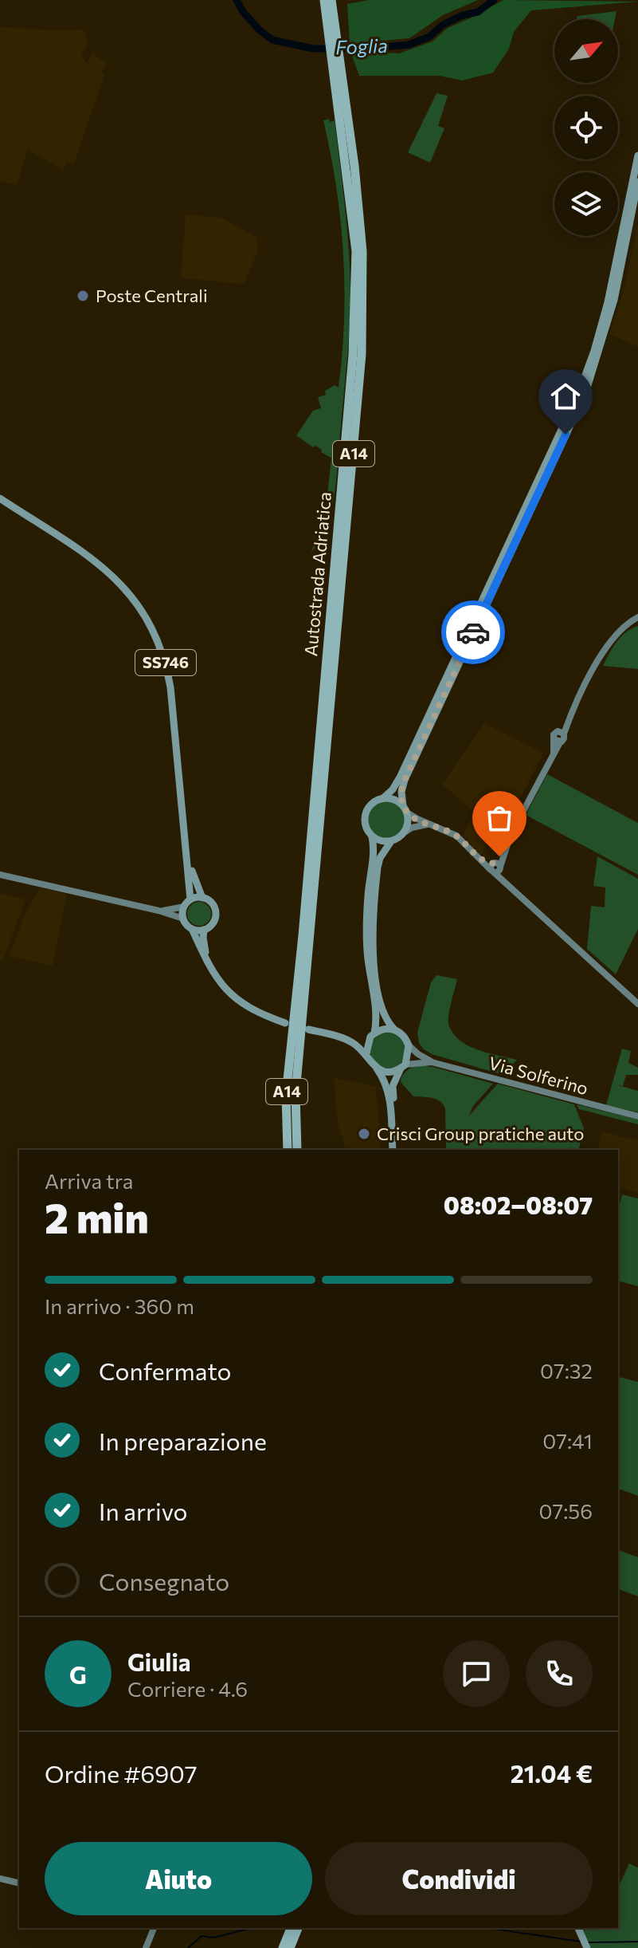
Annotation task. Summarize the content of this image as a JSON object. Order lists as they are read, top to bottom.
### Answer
{
  "streets": {
    "highway": ["A14", "Autostrada Adriatica"],
    "main road": ["SS746"],
    "street": ["Via Solferino"]
  },
  "water": ["Foglia"],
  "places": ["Poste Centrali", "Crisci Group pratiche auto"],
  "north": "top right",
  "page": {
    "heading": ["2 min", "Arriva tra", "08:02–08:07"],
    "panel": [
      "Giulia",
      "Corriere · 4.6",
      "Ordine #6907",
      "21.04 €"
    ],
    "bar": "In arrivo · 360 m",
    "list": [
      ["Confermato", "07:32"],
      ["In preparazione", "07:41"],
      ["In arrivo", "07:56"],
      "Consegnato"
    ],
    "round": "G",
    "buttons": ["Aiuto", "Condividi"]
  }
}
